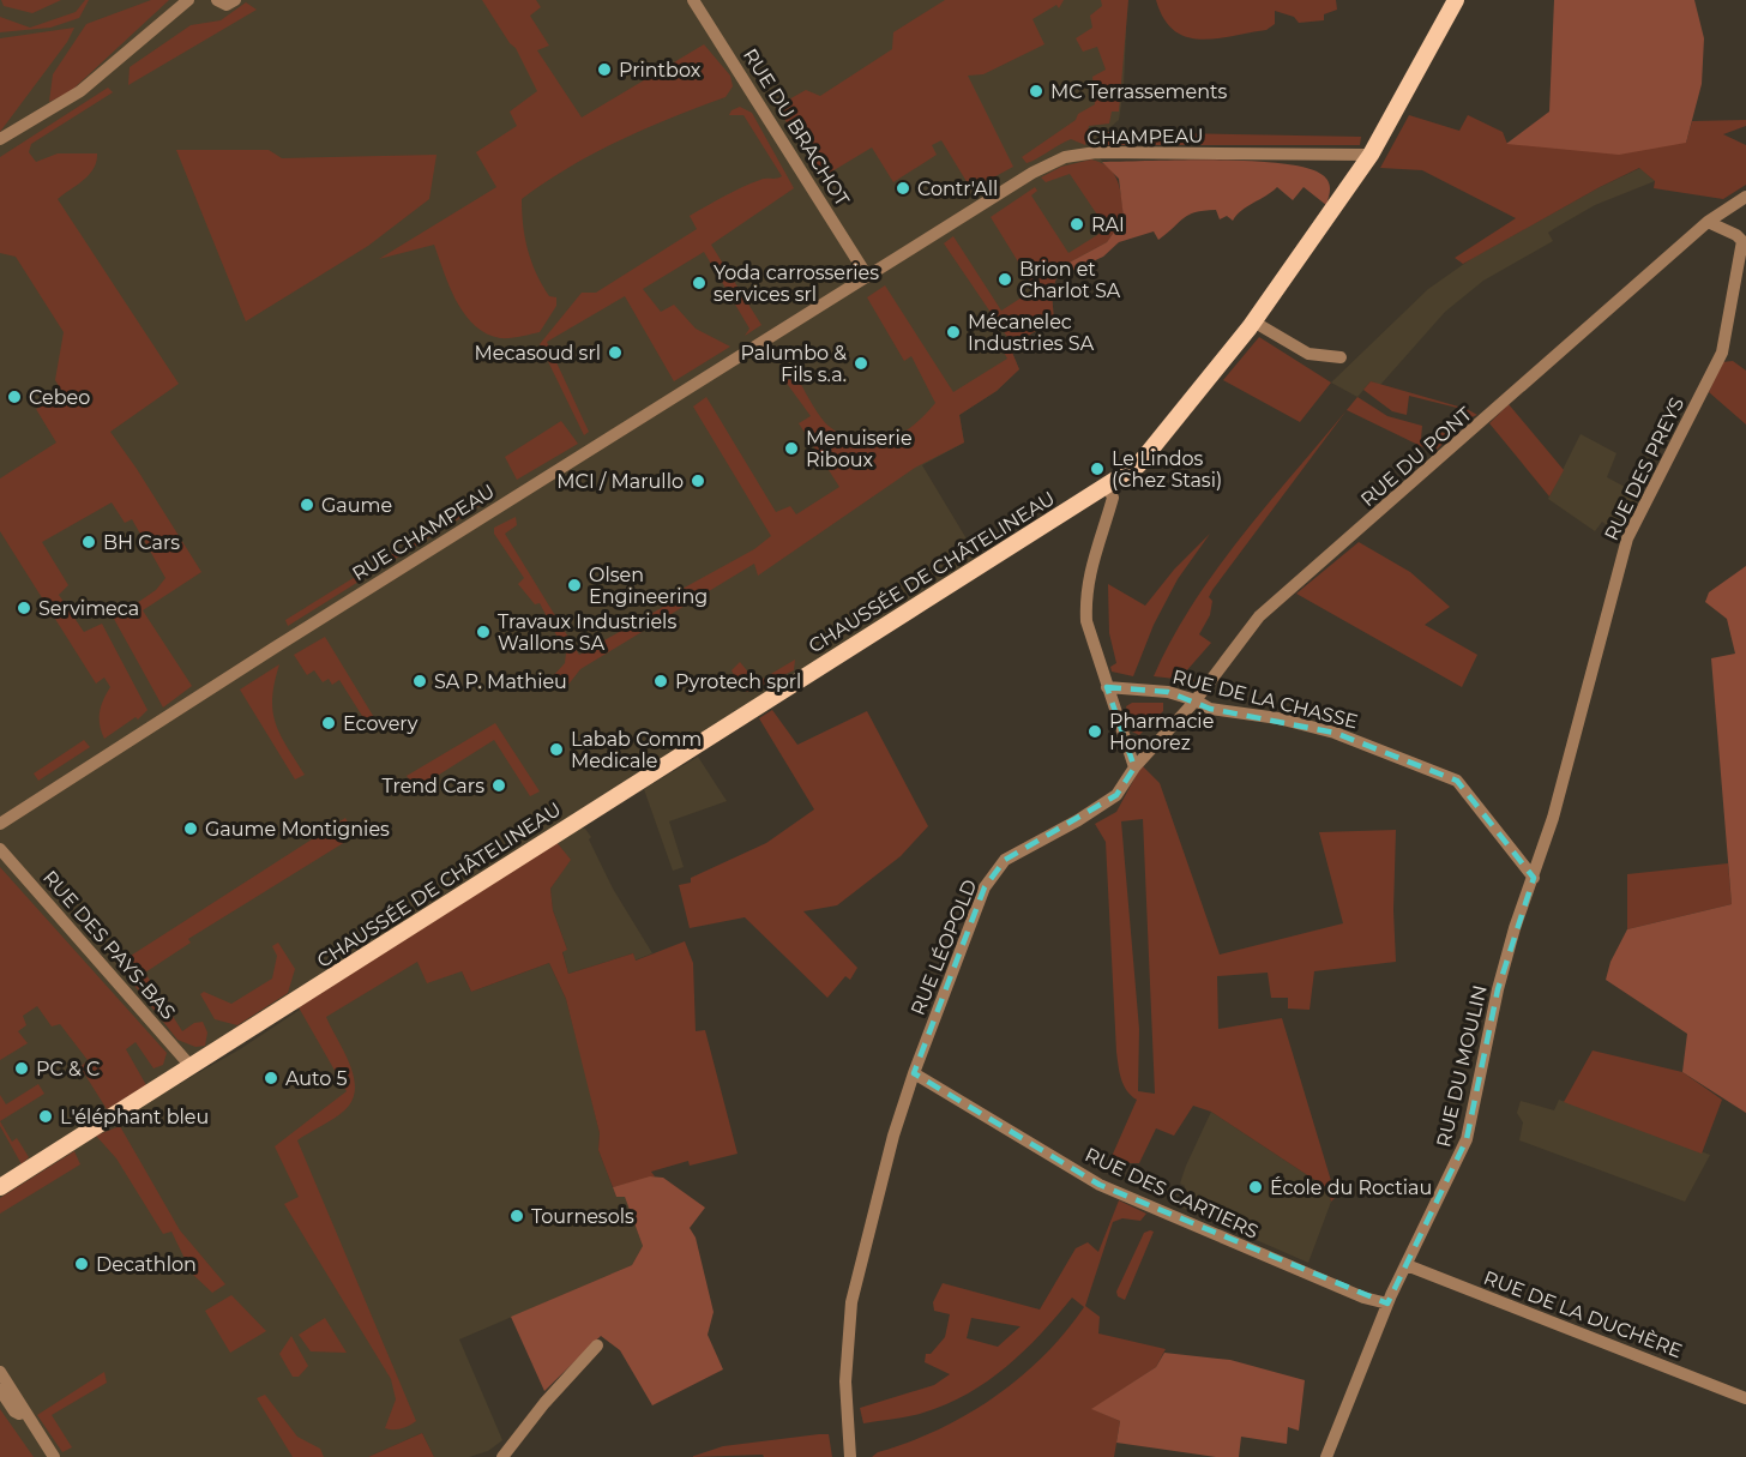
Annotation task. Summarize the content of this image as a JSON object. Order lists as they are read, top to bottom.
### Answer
{
  "streets": {
    "main road": ["CHAUSSÉE DE CHÂTELINEAU"],
    "street": [
      "RUE DU BRACHOT",
      "CHAMPEAU",
      "RUE DU PONT",
      "RUE DES PREYS",
      "RUE CHAMPEAU",
      "RUE DE LA CHASSE",
      "RUE DES PAYS-BAS",
      "RUE LÉOPOLD",
      "RUE DU MOULIN",
      "RUE DES CARTIERS",
      "RUE DE LA DUCHÈRE"
    ]
  },
  "crossings": [
    ["RUE DU BRACHOT", "CHAMPEAU"],
    ["RUE DU BRACHOT", "RUE CHAMPEAU"],
    ["CHAMPEAU", "RUE CHAMPEAU"],
    ["CHAMPEAU", "CHAUSSÉE DE CHÂTELINEAU"],
    ["RUE DU PONT", "RUE DES PREYS"],
    ["RUE DU PONT", "RUE DE LA CHASSE"],
    ["RUE DU PONT", "RUE LÉOPOLD"],
    ["RUE DES PREYS", "RUE DE LA CHASSE"],
    ["RUE DES PREYS", "RUE DU MOULIN"],
    ["CHAUSSÉE DE CHÂTELINEAU", "RUE DES PAYS-BAS"],
    ["RUE DE LA CHASSE", "RUE DU MOULIN"],
    ["RUE LÉOPOLD", "RUE DES CARTIERS"],
    ["RUE DU MOULIN", "RUE DES CARTIERS"],
    ["RUE DU MOULIN", "RUE DE LA DUCHÈRE"]
  ],
  "places": [
    "Printbox",
    "MC Terrassements",
    "Contr'All",
    "RAI",
    "Brion et Charlot SA",
    "Yoda carrosseries services srl",
    "Mécanelec Industries SA",
    "Mecasoud srl",
    "Palumbo & Fils s.a.",
    "Cebeo",
    "Menuiserie Riboux",
    "Le Lindos (Chez Stasi)",
    "MCI / Marullo",
    "Gaume",
    "BH Cars",
    "Olsen Engineering",
    "Servimeca",
    "Travaux Industriels Wallons SA",
    "SA P. Mathieu",
    "Pyrotech sprl",
    "Ecovery",
    "Pharmacie Honorez",
    "Labab Comm Medicale",
    "Trend Cars",
    "Gaume Montignies",
    "PC & C",
    "Auto 5",
    "L'éléphant bleu",
    "École du Roctiau",
    "Tournesols",
    "Decathlon"
  ]
}
